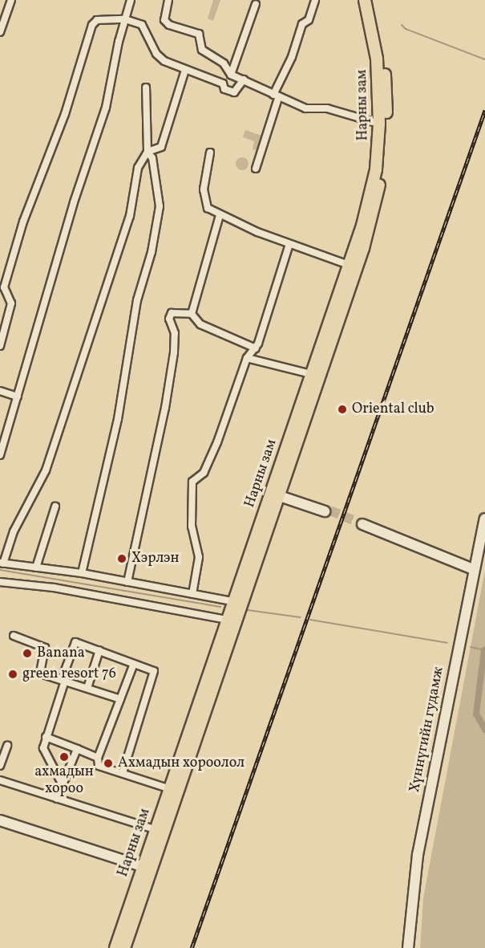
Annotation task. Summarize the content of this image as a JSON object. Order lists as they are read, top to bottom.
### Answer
{
  "streets": {
    "main road": ["Нарны зам", "Хүннүгийн гудамж"]
  },
  "places": [
    "Oriental club",
    "Хэрлэн",
    "Banana",
    "green resort 76",
    "ахмадын хороо",
    "Ахмадын хороолол"
  ]
}
